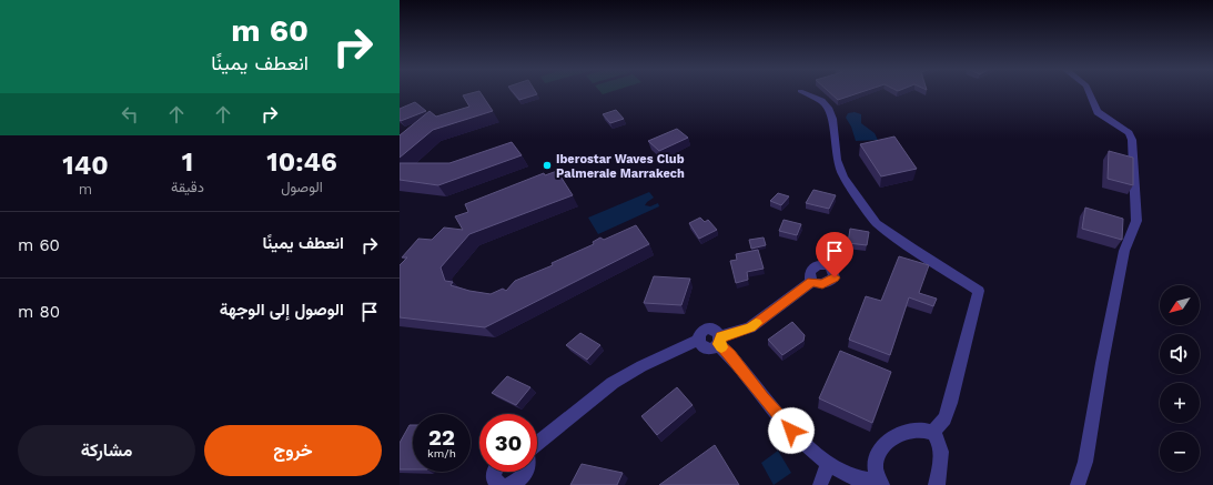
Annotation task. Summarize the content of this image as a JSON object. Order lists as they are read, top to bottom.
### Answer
{
  "places": ["Iberostar Waves Club Palmeraie Marrakech"],
  "north": "bottom left",
  "page": {
    "turn": ["60 m", "انعطف يمينًا"],
    "eta": [
      "10:46",
      "الوصول",
      "1",
      "دقيقة",
      "140",
      "m"
    ],
    "list": [
      {
        "name": "انعطف يمينًا",
        "value": "60 m"
      },
      {
        "name": "الوصول إلى الوجهة",
        "value": "80 m"
      }
    ],
    "map_buttons": ["+", "−"],
    "speed": "22 km/h",
    "limit": "30",
    "buttons": ["خروج", "مشاركة"]
  }
}
